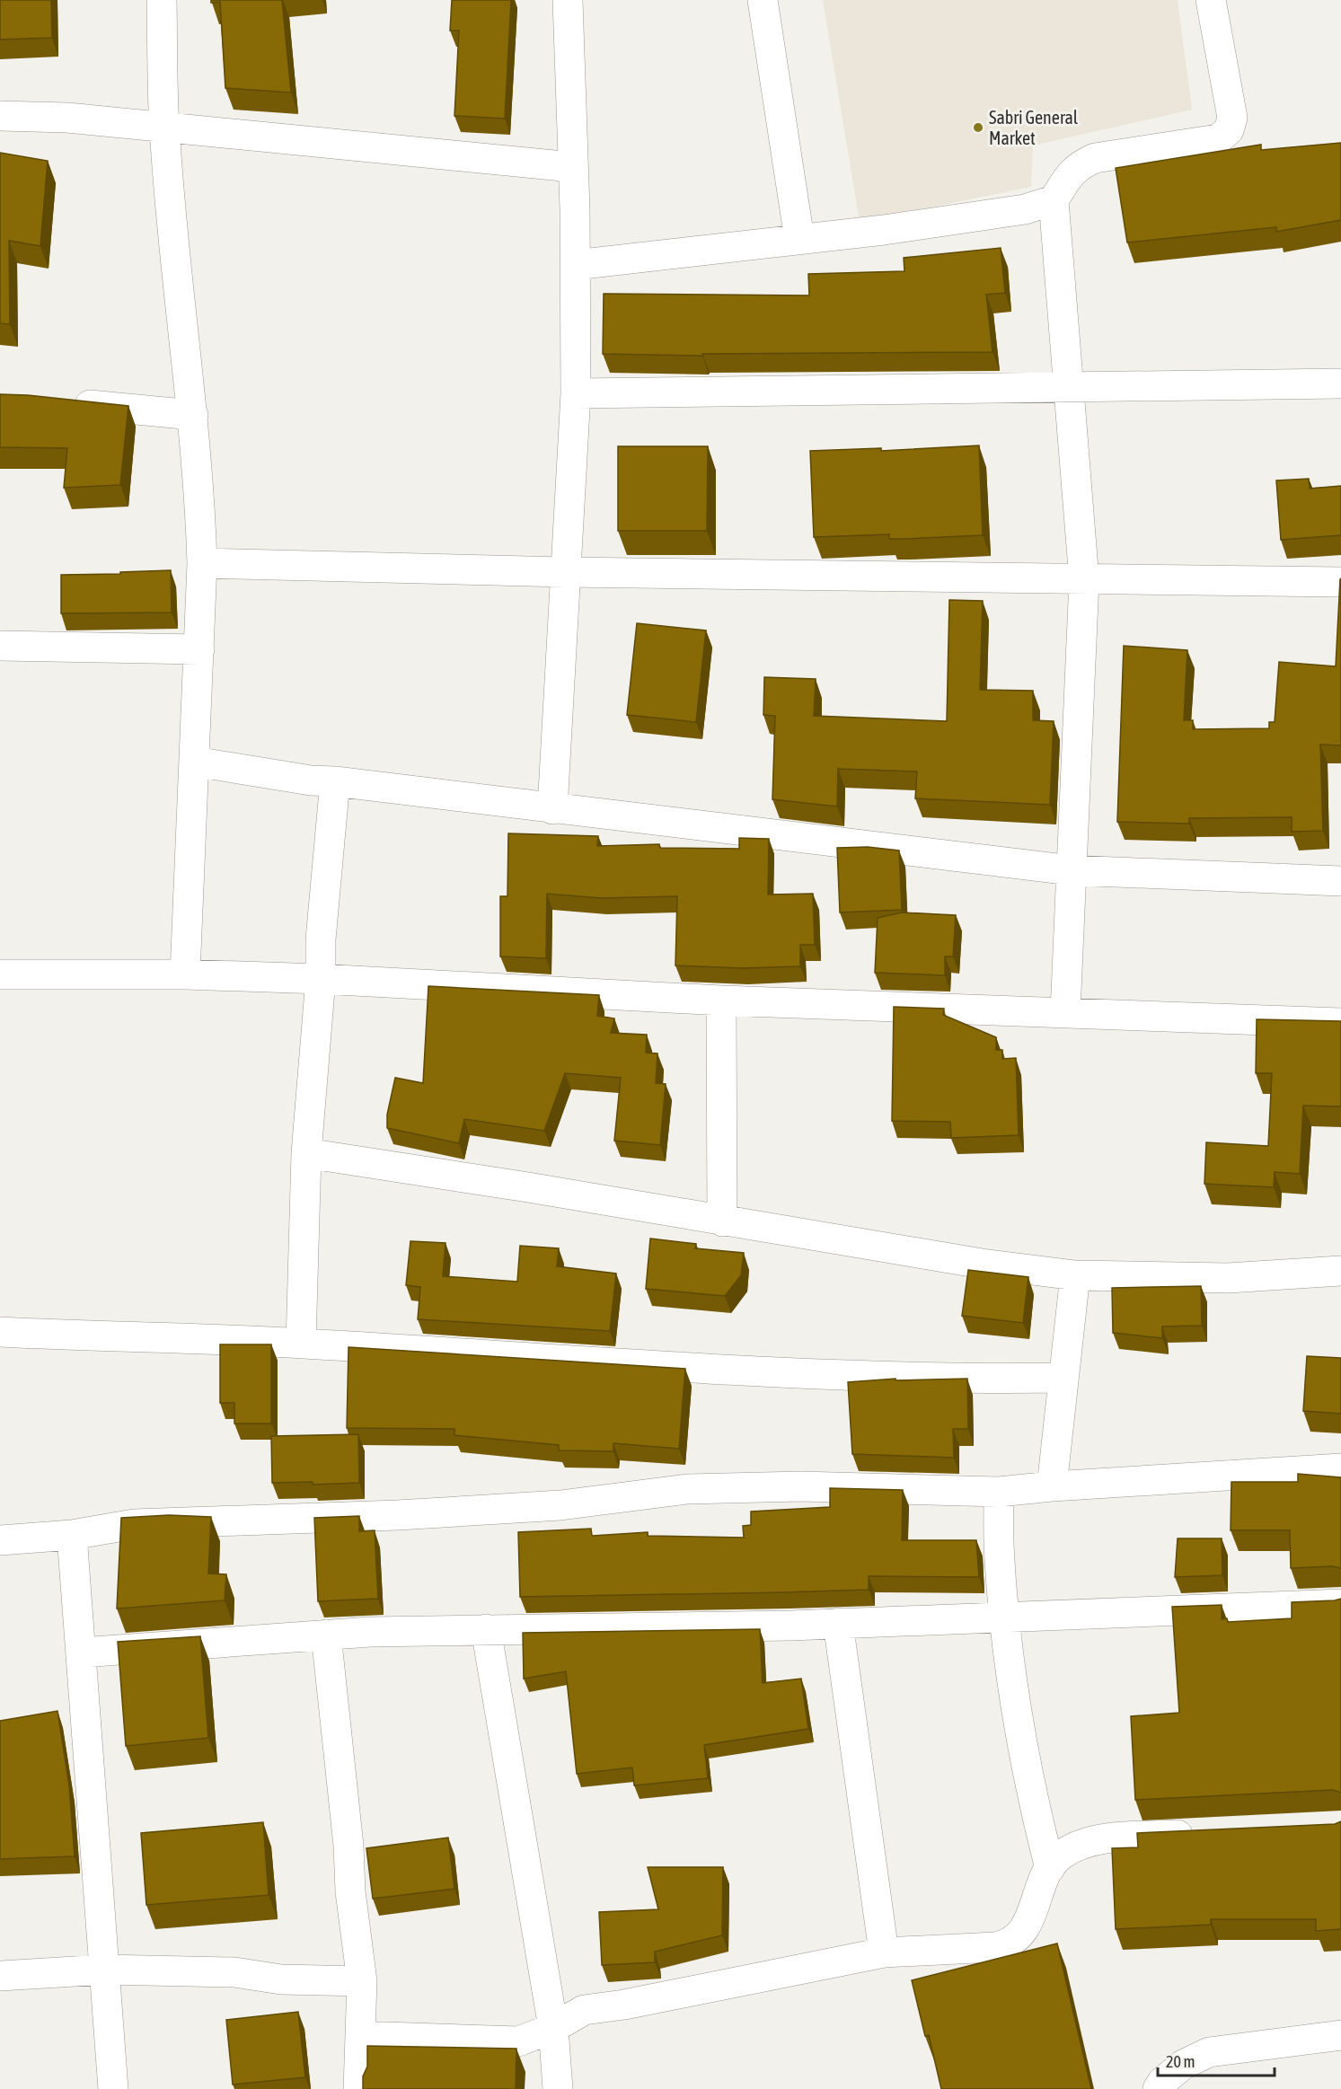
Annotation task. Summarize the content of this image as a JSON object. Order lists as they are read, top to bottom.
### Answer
{
  "places": ["Sabri General Market"],
  "scale_bar": "20 m"
}
